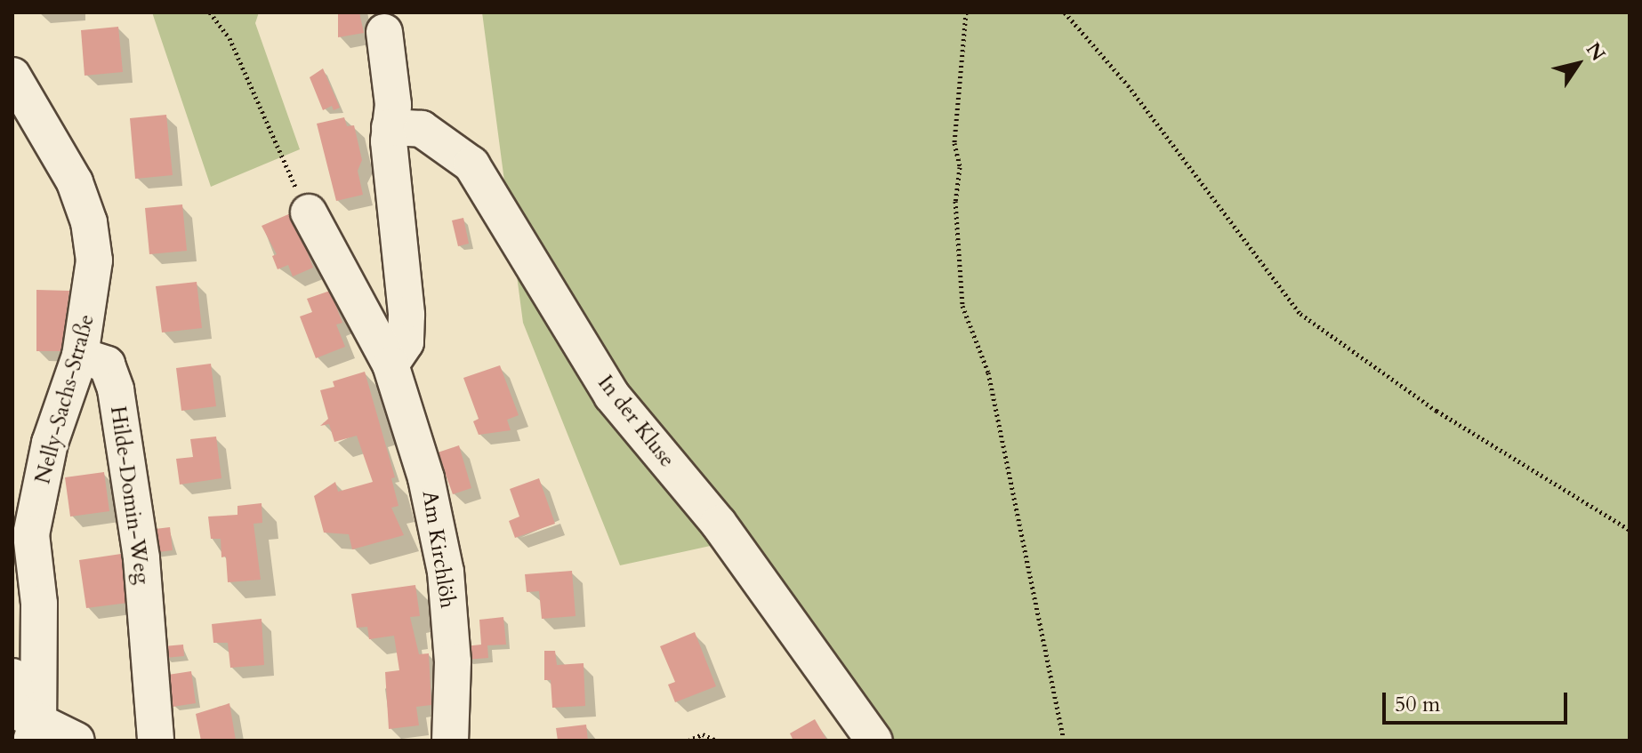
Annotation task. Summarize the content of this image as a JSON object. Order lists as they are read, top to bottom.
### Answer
{
  "streets": {
    "street": [
      "Nelly-Sachs-Straße",
      "In der Kluse",
      "Hilde-Domin-Weg",
      "Am Kirchlöh"
    ]
  },
  "crossings": [
    ["Nelly-Sachs-Straße", "Hilde-Domin-Weg"]
  ],
  "scale_bar": "50 m",
  "north": "top right"
}
